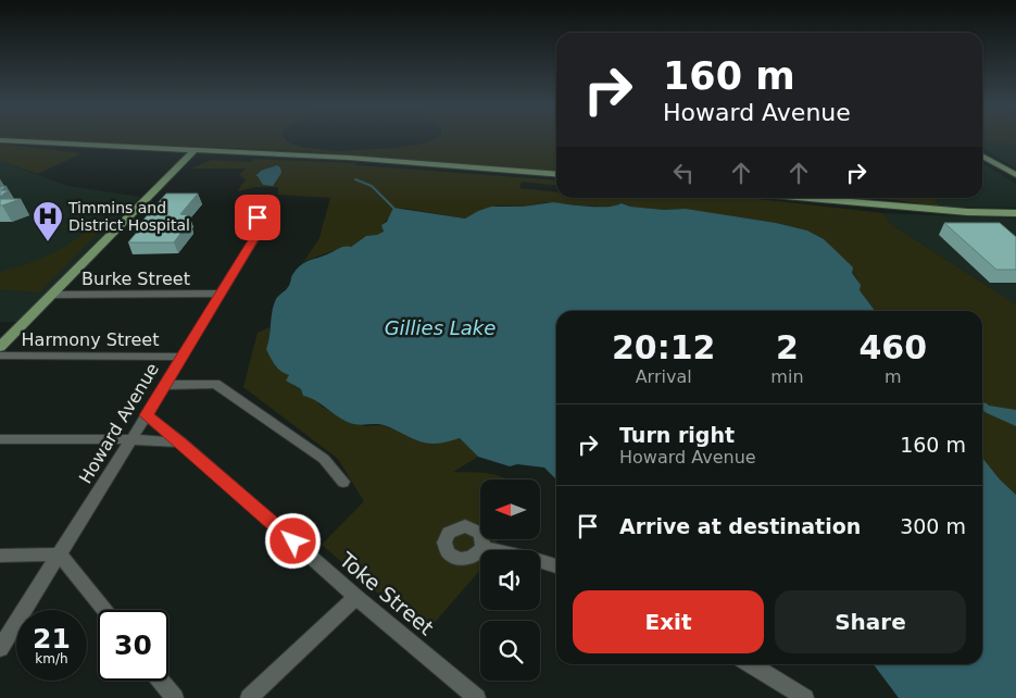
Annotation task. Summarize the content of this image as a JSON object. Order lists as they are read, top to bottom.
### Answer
{
  "streets": {
    "street": [
      "Burke Street",
      "Harmony Street",
      "Howard Avenue",
      "Toke Street"
    ]
  },
  "crossings": [
    ["Burke Street", "Howard Avenue"],
    ["Harmony Street", "Howard Avenue"],
    ["Howard Avenue", "Toke Street"]
  ],
  "water": ["Gillies Lake"],
  "places": {
    "hospital": ["Timmins and District Hospital"]
  },
  "north": "left",
  "page": {
    "turn": ["160 m", "Howard Avenue"],
    "eta": [
      "20:12",
      "Arrival",
      "2",
      "min",
      "460",
      "m"
    ],
    "list": [
      {
        "name": "Turn right",
        "note": "Howard Avenue",
        "value": "160 m"
      },
      {
        "name": "Arrive at destination",
        "value": "300 m"
      }
    ],
    "buttons": ["Exit", "Share"],
    "speed": "21 km/h",
    "limit": "30"
  }
}
